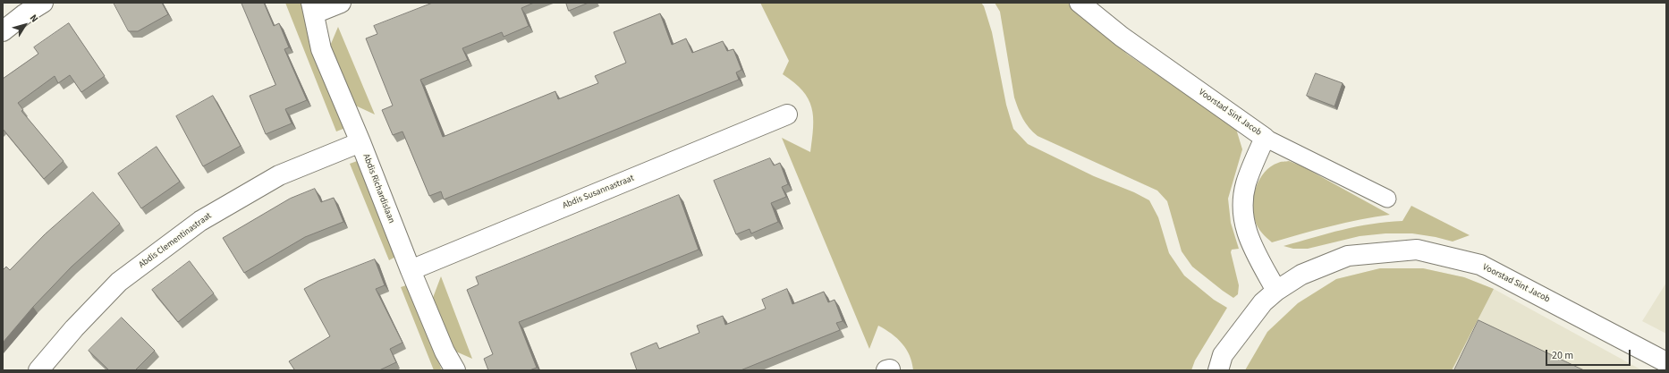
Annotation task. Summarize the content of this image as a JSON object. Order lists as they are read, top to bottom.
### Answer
{
  "streets": {
    "street": [
      "Voorstad Sint Jacob",
      "Abdis Richardislaan",
      "Abdis Susannastraat",
      "Abdis Clementinastraat"
    ]
  },
  "crossings": [
    ["Abdis Richardislaan", "Abdis Susannastraat"],
    ["Abdis Richardislaan", "Abdis Clementinastraat"]
  ],
  "scale_bar": "20 m",
  "north": "top right"
}
